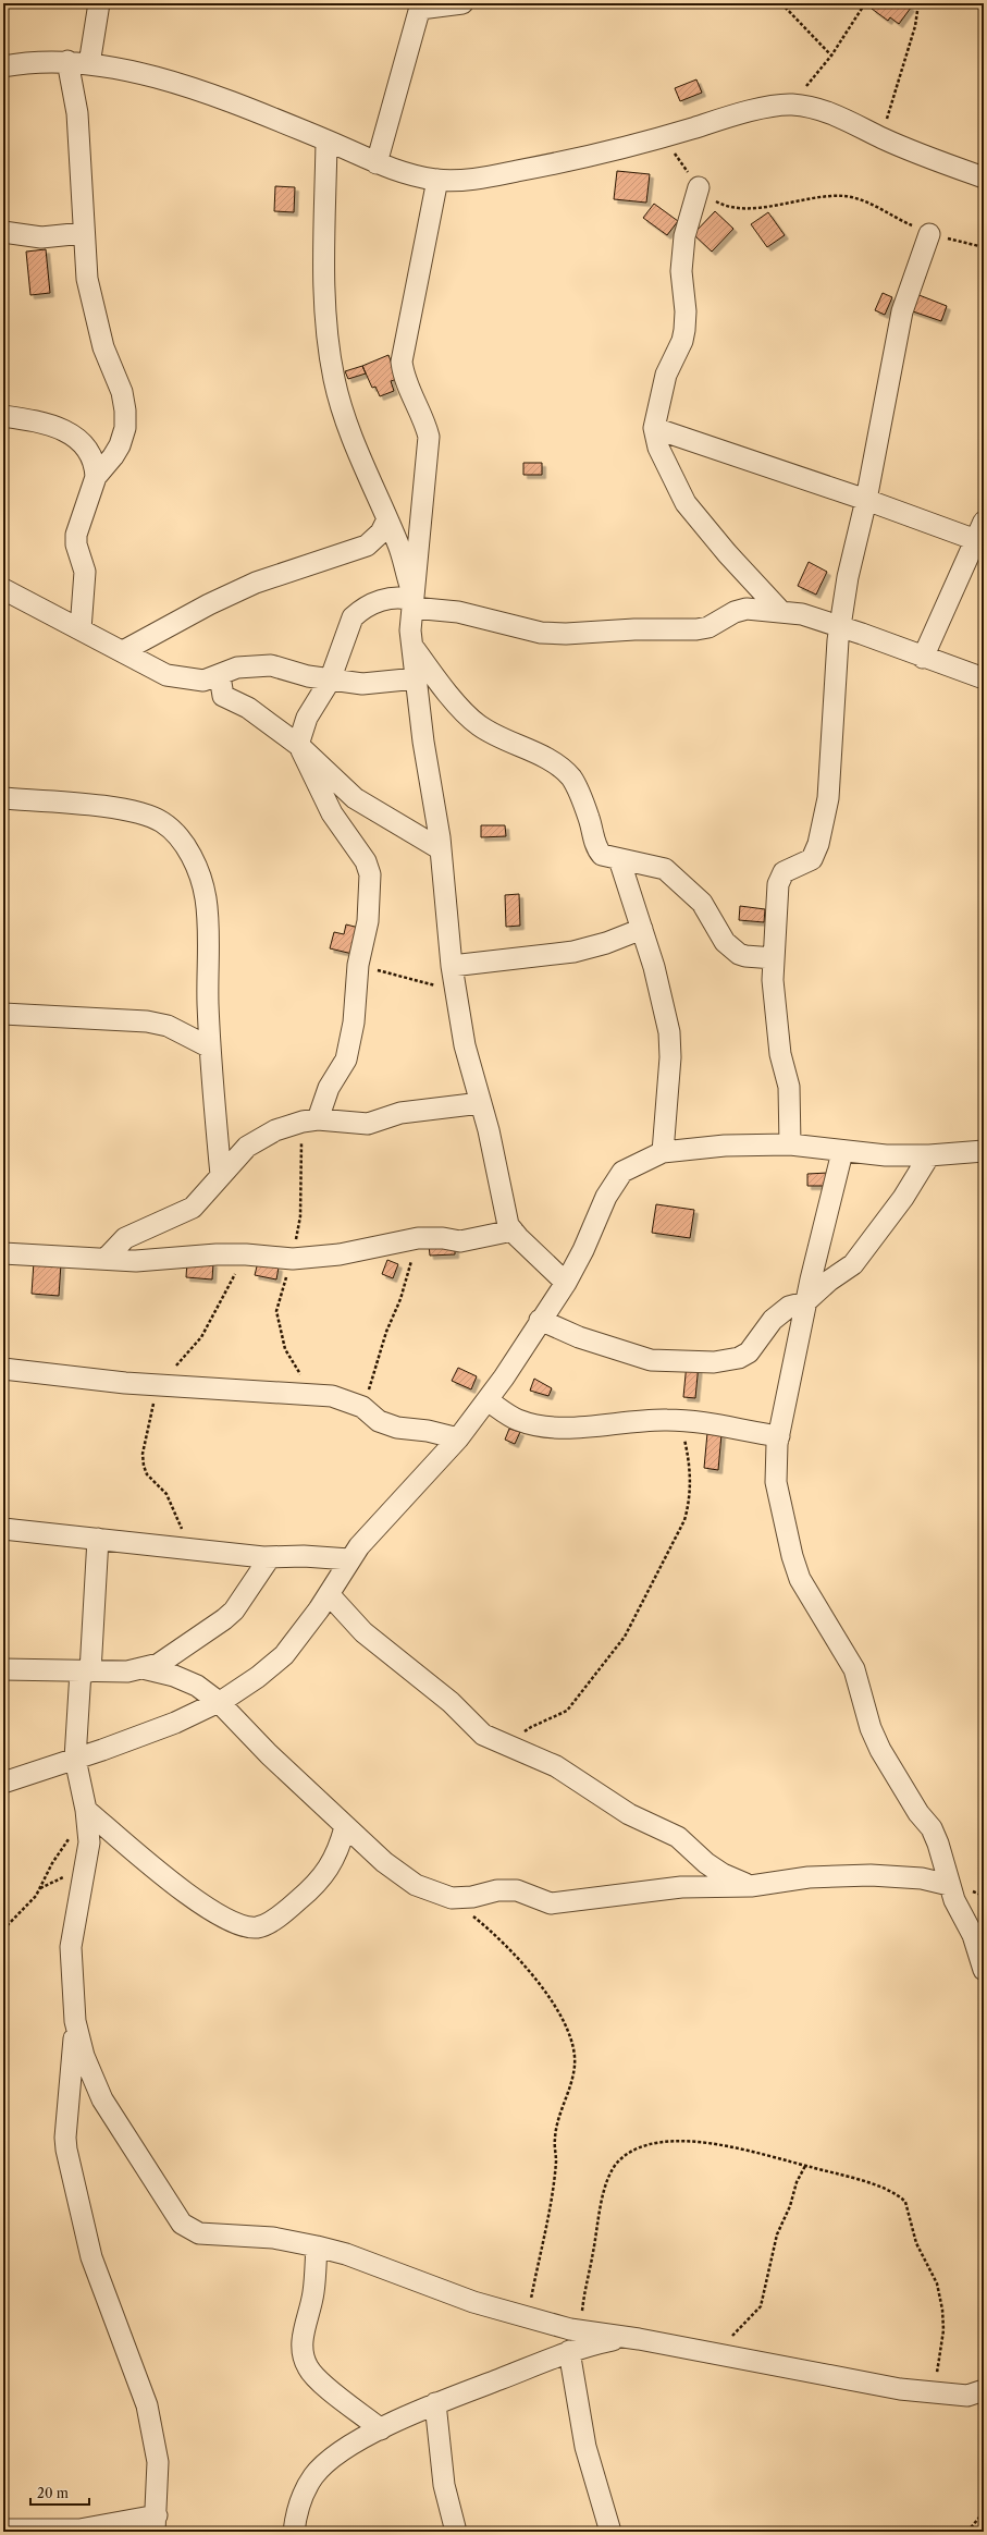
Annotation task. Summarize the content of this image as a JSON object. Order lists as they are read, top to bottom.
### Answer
{
  "scale_bar": "20 m"
}
